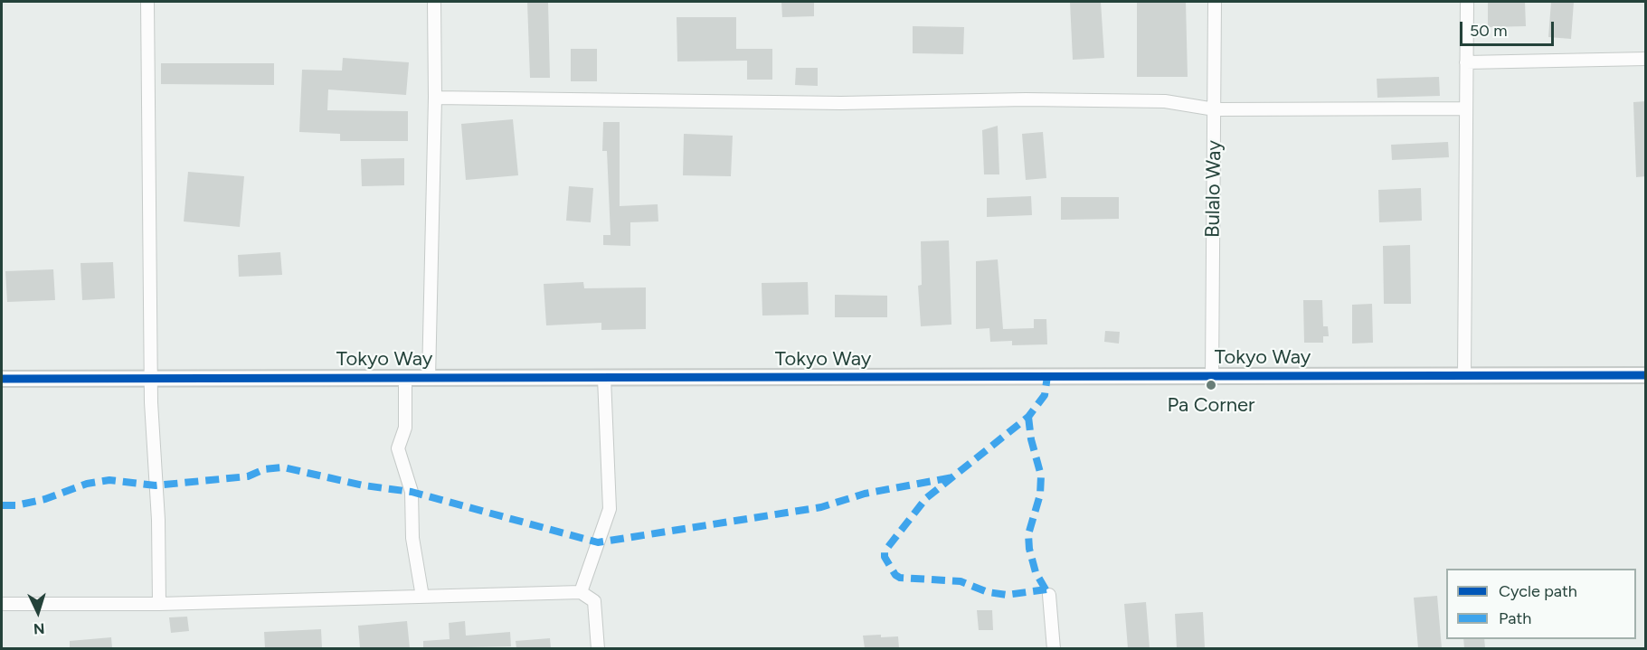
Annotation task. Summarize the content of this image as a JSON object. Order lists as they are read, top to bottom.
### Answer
{
  "streets": {
    "street": ["Bulalo Way", "Tokyo Way"]
  },
  "crossings": [
    ["Bulalo Way", "Tokyo Way"]
  ],
  "places": ["Pa Corner"],
  "legend": ["Cycle path", "Path"],
  "scale_bar": "50 m",
  "north": "bottom"
}
